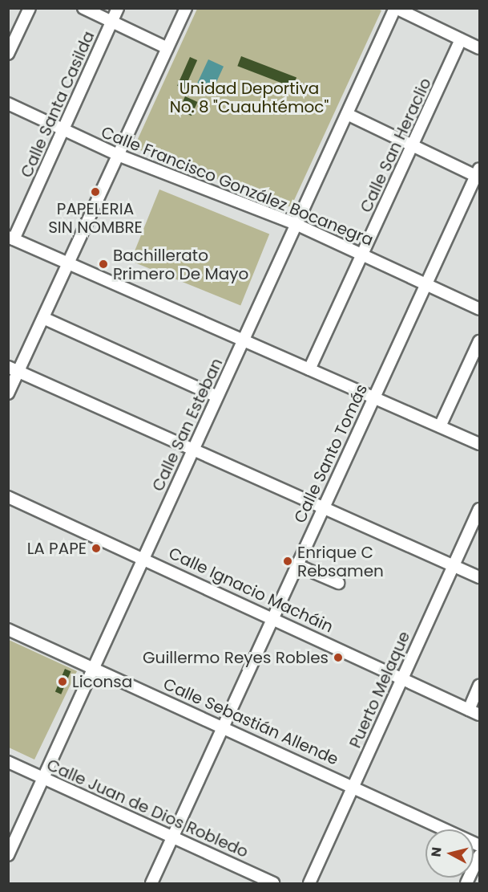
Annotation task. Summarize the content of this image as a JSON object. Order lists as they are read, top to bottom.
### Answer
{
  "streets": {
    "street": [
      "Calle Santa Casilda",
      "Calle San Heraclio",
      "Calle Francisco González Bocanegra",
      "Calle San Esteban",
      "Calle Santo Tomás",
      "Calle Ignacio Macháin",
      "Puerto Melaque",
      "Calle Sebastián Allende",
      "Calle Juan de Dios Robledo"
    ]
  },
  "crossings": [
    ["Calle Santa Casilda", "Calle Francisco González Bocanegra"],
    ["Calle San Heraclio", "Calle Francisco González Bocanegra"],
    ["Calle Francisco González Bocanegra", "Calle San Esteban"],
    ["Calle Francisco González Bocanegra", "Calle Santo Tomás"],
    ["Calle San Esteban", "Calle Ignacio Macháin"],
    ["Calle San Esteban", "Calle Sebastián Allende"],
    ["Calle San Esteban", "Calle Juan de Dios Robledo"],
    ["Calle Santo Tomás", "Calle Ignacio Macháin"],
    ["Calle Santo Tomás", "Calle Sebastián Allende"],
    ["Calle Santo Tomás", "Calle Juan de Dios Robledo"],
    ["Calle Ignacio Macháin", "Puerto Melaque"],
    ["Puerto Melaque", "Calle Sebastián Allende"]
  ],
  "parks": ["Unidad Deportiva No. 8 \"Cuauhtémoc\""],
  "places": [
    "PAPELERIA SIN NOMBRE",
    "Bachillerato Primero De Mayo",
    "LA PAPE",
    "Enrique C Rebsamen",
    "Guillermo Reyes Robles",
    "Liconsa"
  ],
  "north": "left"
}
